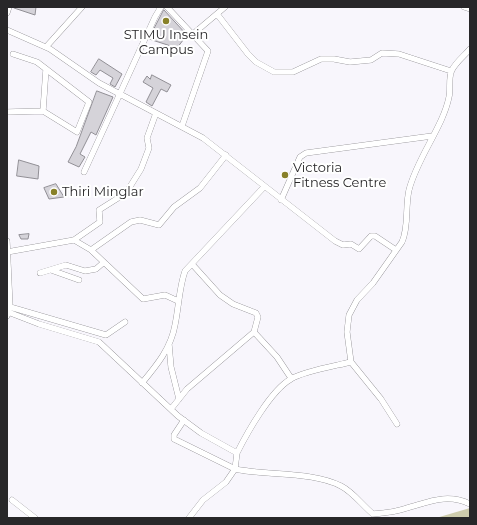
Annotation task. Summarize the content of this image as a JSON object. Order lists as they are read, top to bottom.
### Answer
{
  "places": ["STIMU Insein Campus", "Victoria Fitness Centre", "Thiri Minglar"]
}
